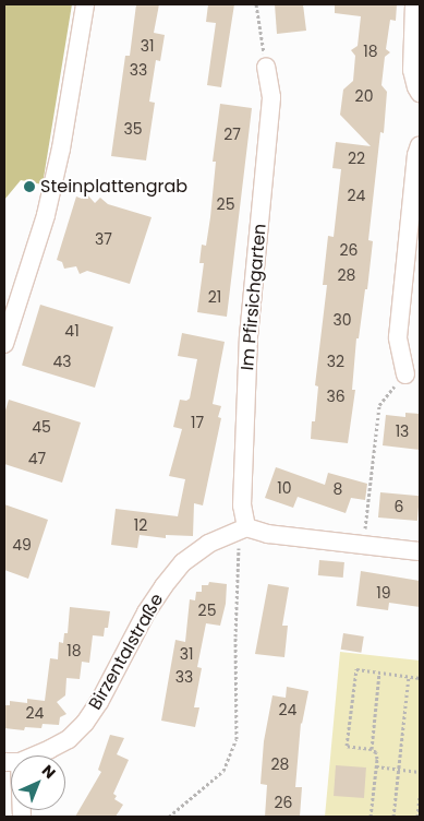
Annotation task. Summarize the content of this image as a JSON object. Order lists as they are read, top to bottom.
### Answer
{
  "streets": {
    "street": ["Im Pfirsichgarten", "Birzentalstraße"]
  },
  "crossings": [
    ["Im Pfirsichgarten", "Birzentalstraße"]
  ],
  "places": ["Steinplattengrab"],
  "house_numbers": [
    "31",
    "18",
    "33",
    "20",
    "35",
    "27",
    "22",
    "24",
    "25",
    "37",
    "26",
    "28",
    "21",
    "30",
    "41",
    "43",
    "32",
    "36",
    "17",
    "45",
    "13",
    "47",
    "10",
    "8",
    "6",
    "12",
    "49",
    "19",
    "25",
    "18",
    "31",
    "33",
    "24",
    "24",
    "28",
    "26"
  ],
  "north": "top right"
}
